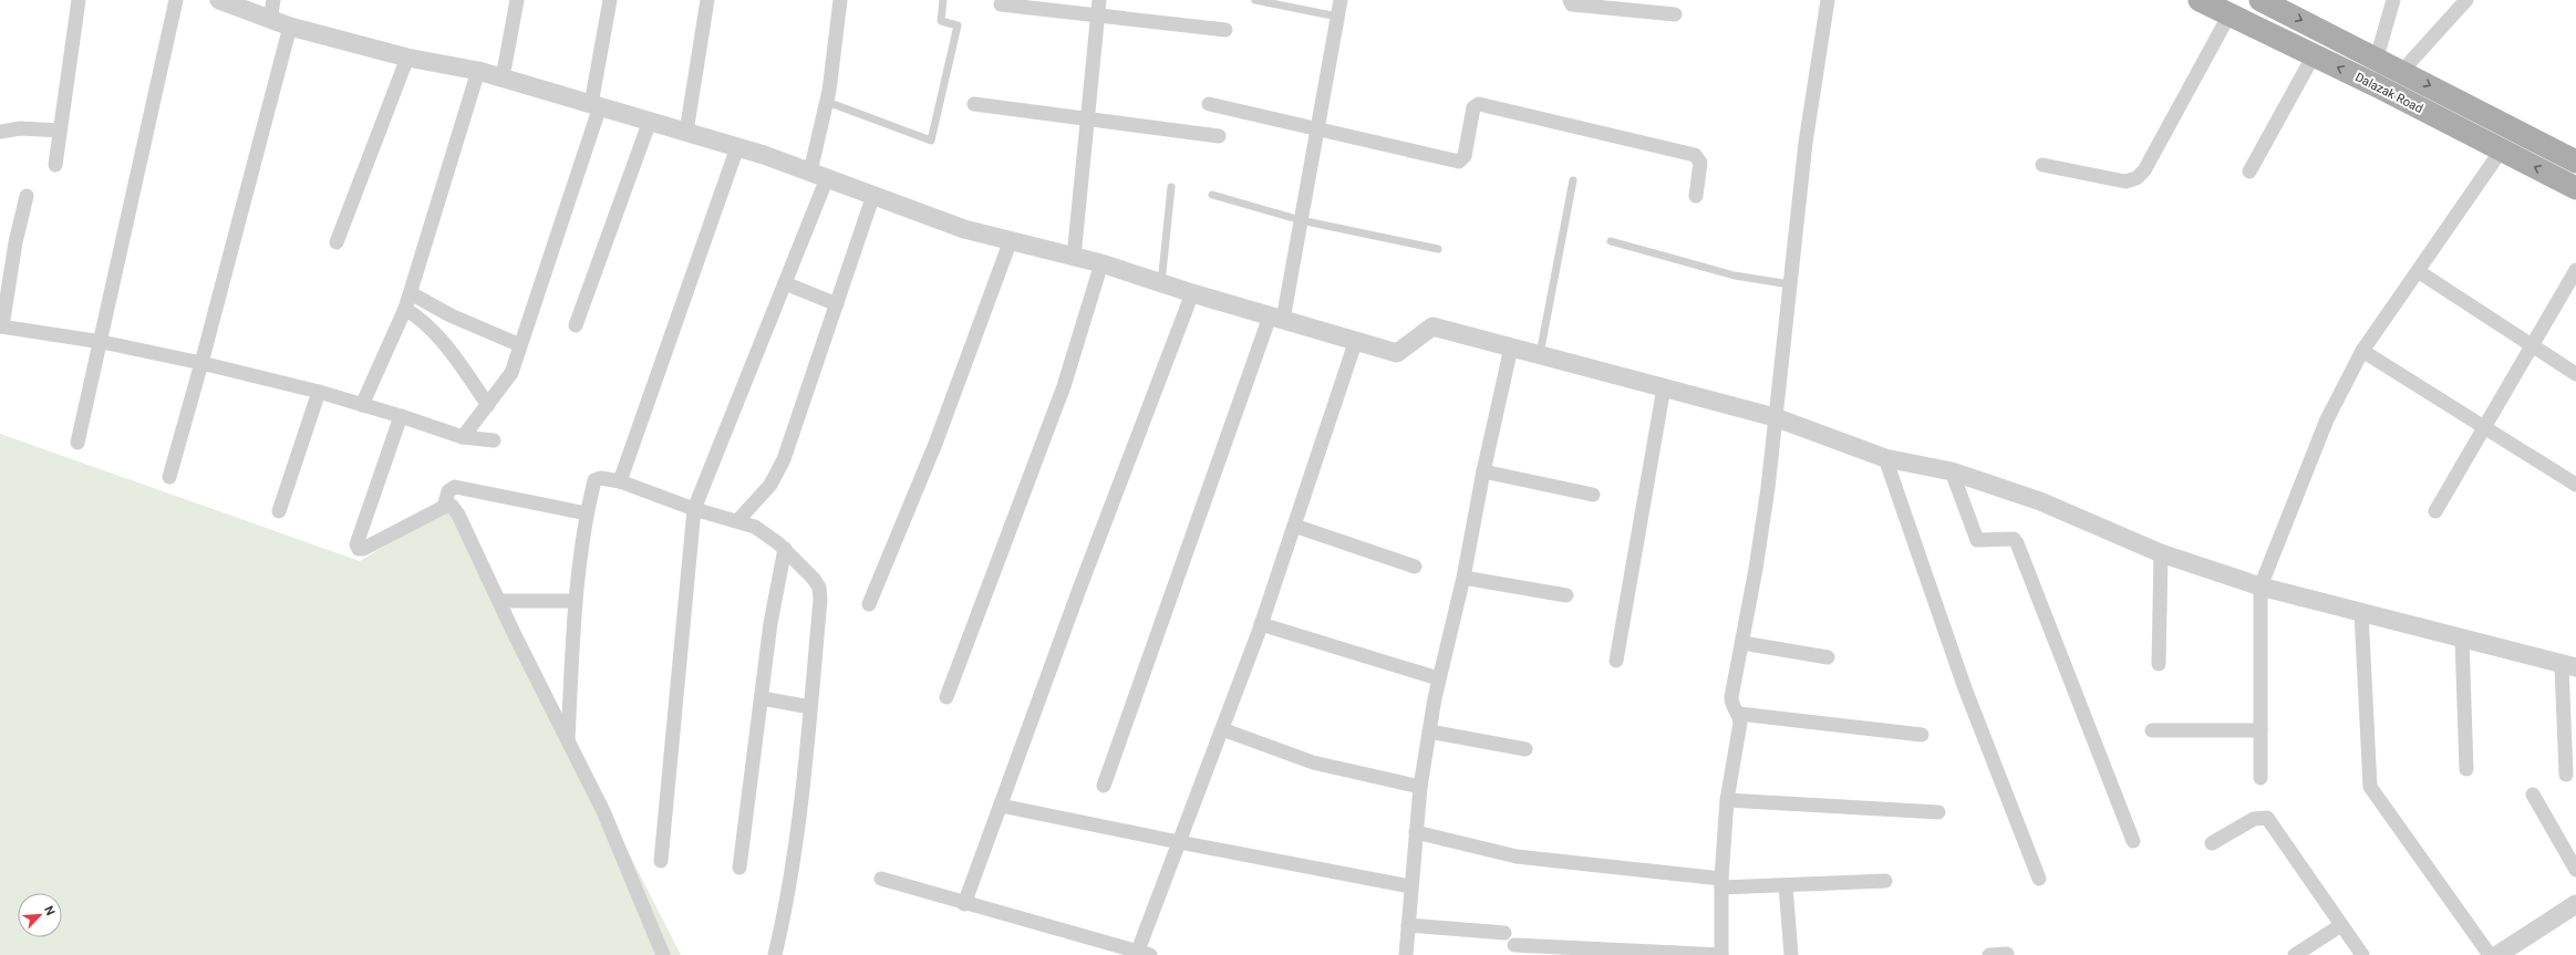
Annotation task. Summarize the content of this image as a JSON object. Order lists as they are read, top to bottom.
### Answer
{
  "streets": {
    "main road": ["Dalazak Road"]
  },
  "north": "top right"
}
